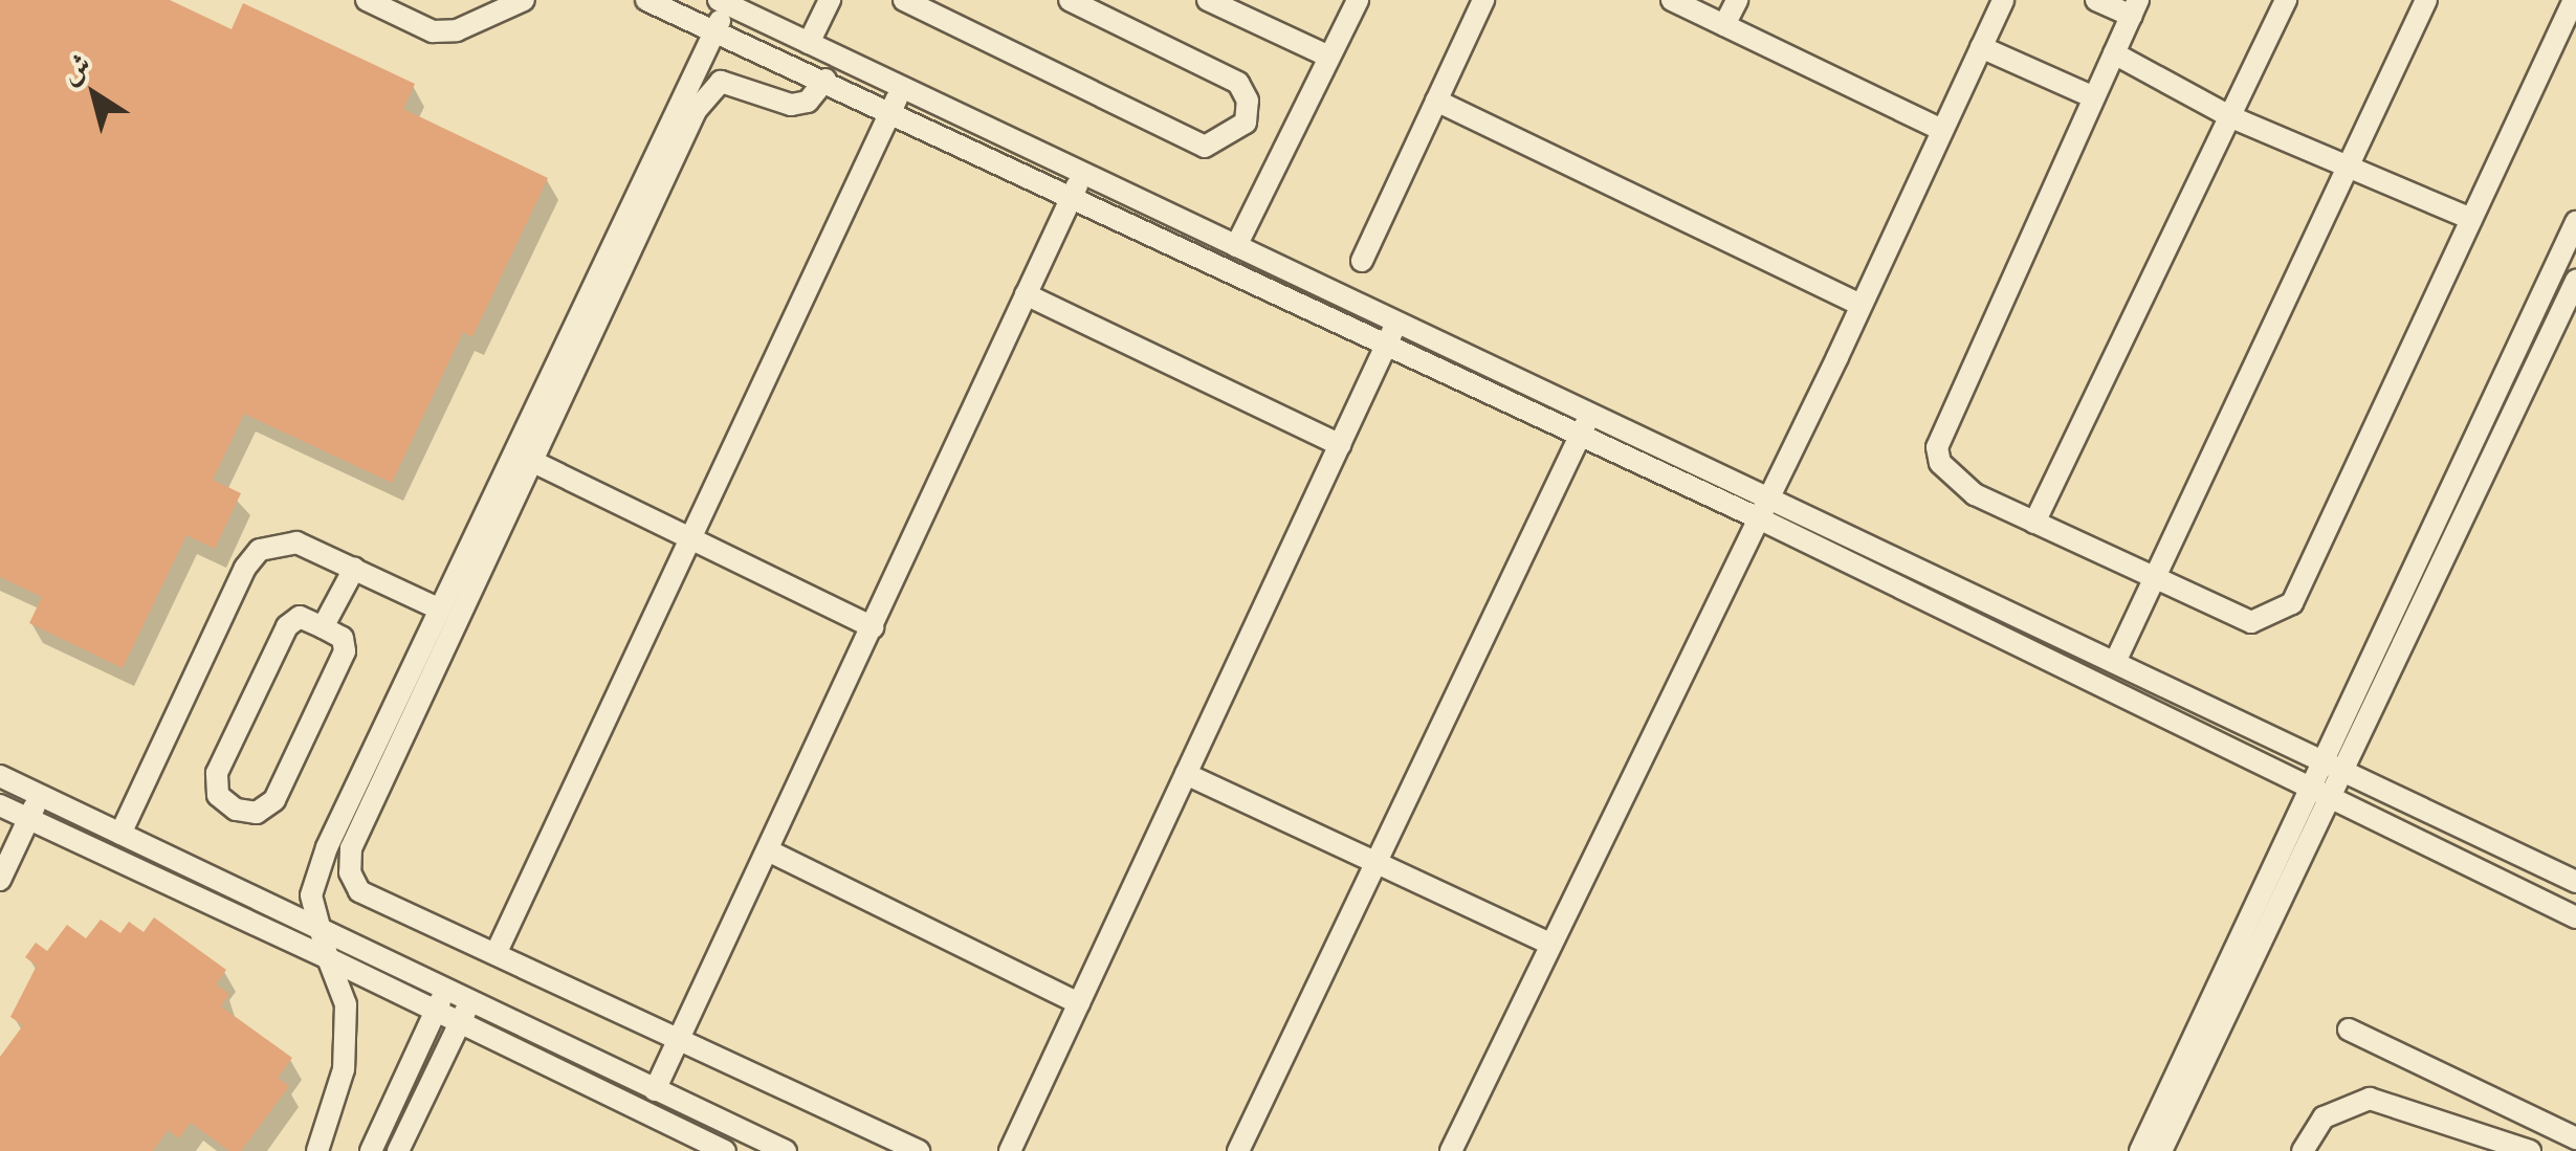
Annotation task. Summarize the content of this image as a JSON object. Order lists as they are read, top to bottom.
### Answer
{
  "north": "top left"
}
